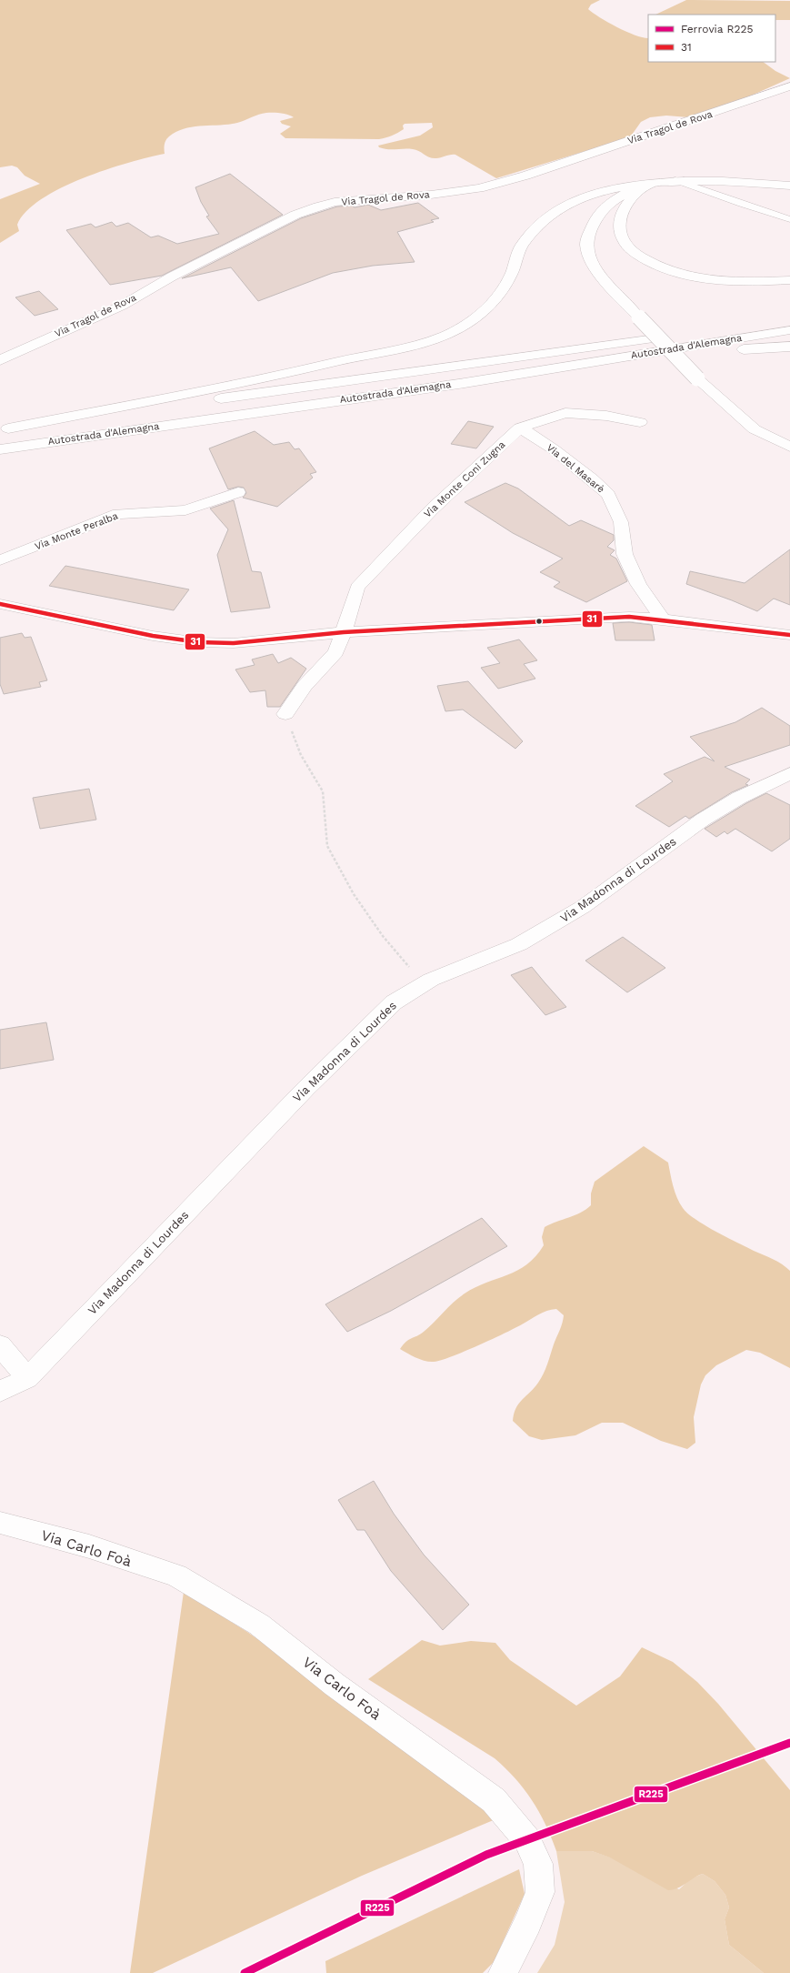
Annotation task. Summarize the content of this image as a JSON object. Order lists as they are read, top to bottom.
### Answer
{
  "streets": {
    "main road": [
      "Via Tragol de Rova",
      "Autostrada d'Alemagna",
      "Via del Masarè",
      "Via Monte Coni Zugna",
      "Via Monte Peralba",
      "Via Madonna di Lourdes",
      "Via Carlo Foà"
    ]
  },
  "crossings": [
    ["Via del Masarè", "Via Monte Coni Zugna"]
  ],
  "lines": ["transit line 31", "rail line R225"],
  "legend": ["Ferrovia R225", "31"]
}
